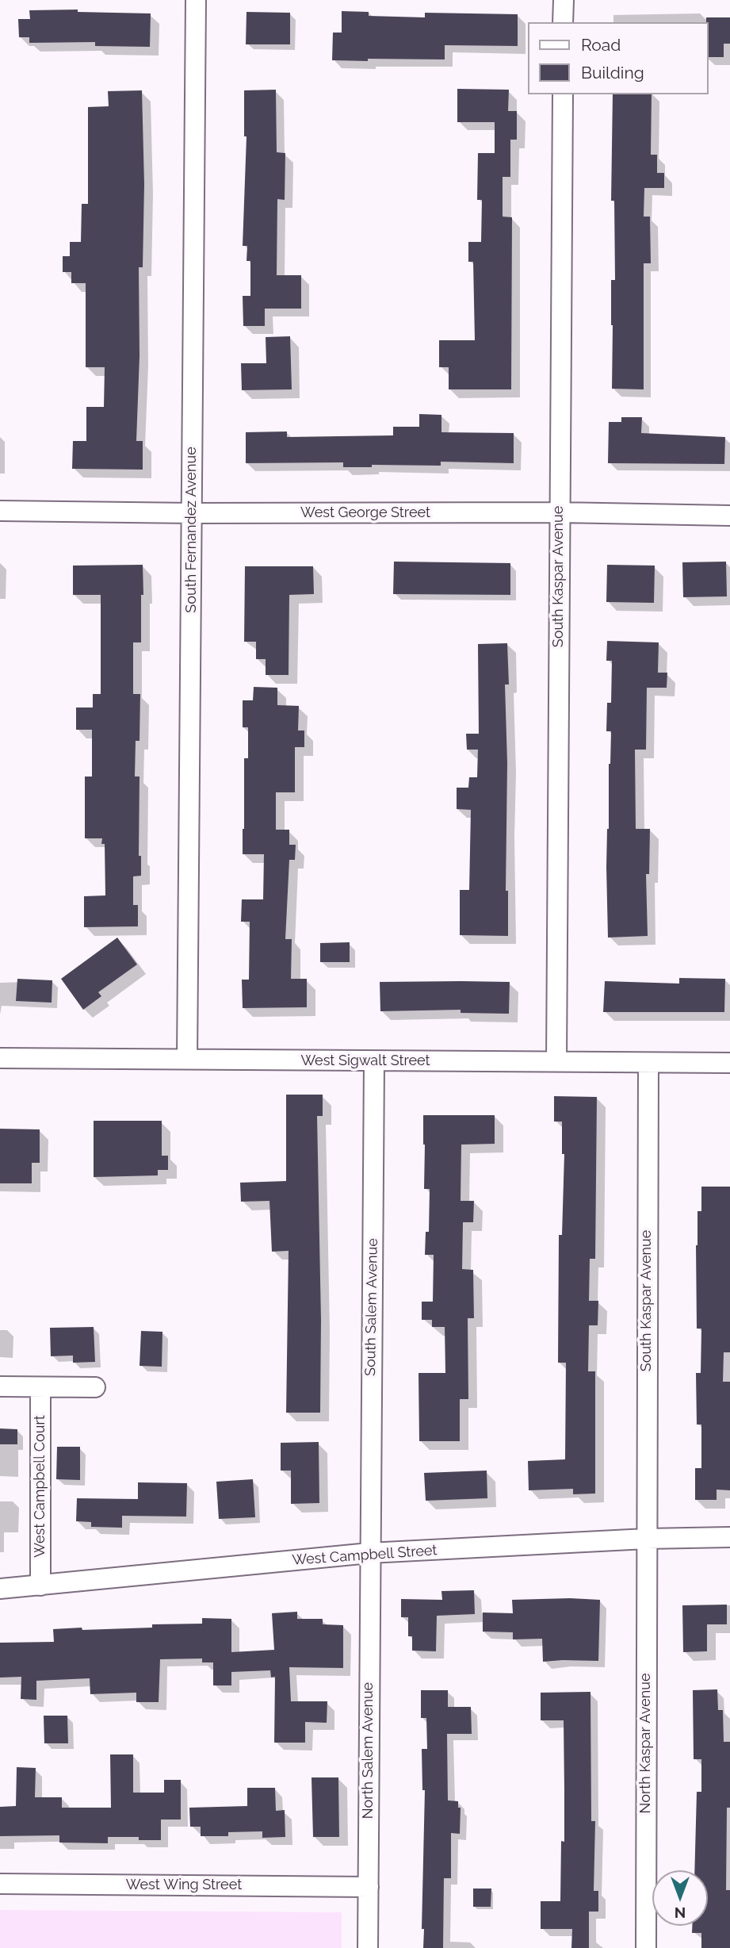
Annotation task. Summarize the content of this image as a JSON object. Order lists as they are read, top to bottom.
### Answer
{
  "streets": {
    "street": [
      "West George Street",
      "South Fernandez Avenue",
      "South Kaspar Avenue",
      "West Sigwalt Street",
      "South Salem Avenue",
      "West Campbell Court",
      "West Campbell Street",
      "North Kaspar Avenue",
      "North Salem Avenue",
      "West Wing Street"
    ]
  },
  "crossings": [
    ["West George Street", "South Fernandez Avenue"],
    ["West George Street", "South Kaspar Avenue"],
    ["South Fernandez Avenue", "West Sigwalt Street"],
    ["South Kaspar Avenue", "West Sigwalt Street"],
    ["South Kaspar Avenue", "West Campbell Street"],
    ["South Kaspar Avenue", "North Kaspar Avenue"],
    ["West Sigwalt Street", "South Salem Avenue"],
    ["South Salem Avenue", "West Campbell Street"],
    ["South Salem Avenue", "North Salem Avenue"],
    ["West Campbell Court", "West Campbell Street"],
    ["West Campbell Street", "North Kaspar Avenue"],
    ["West Campbell Street", "North Salem Avenue"],
    ["North Salem Avenue", "West Wing Street"]
  ],
  "legend": ["Road", "Building"],
  "north": "bottom"
}
